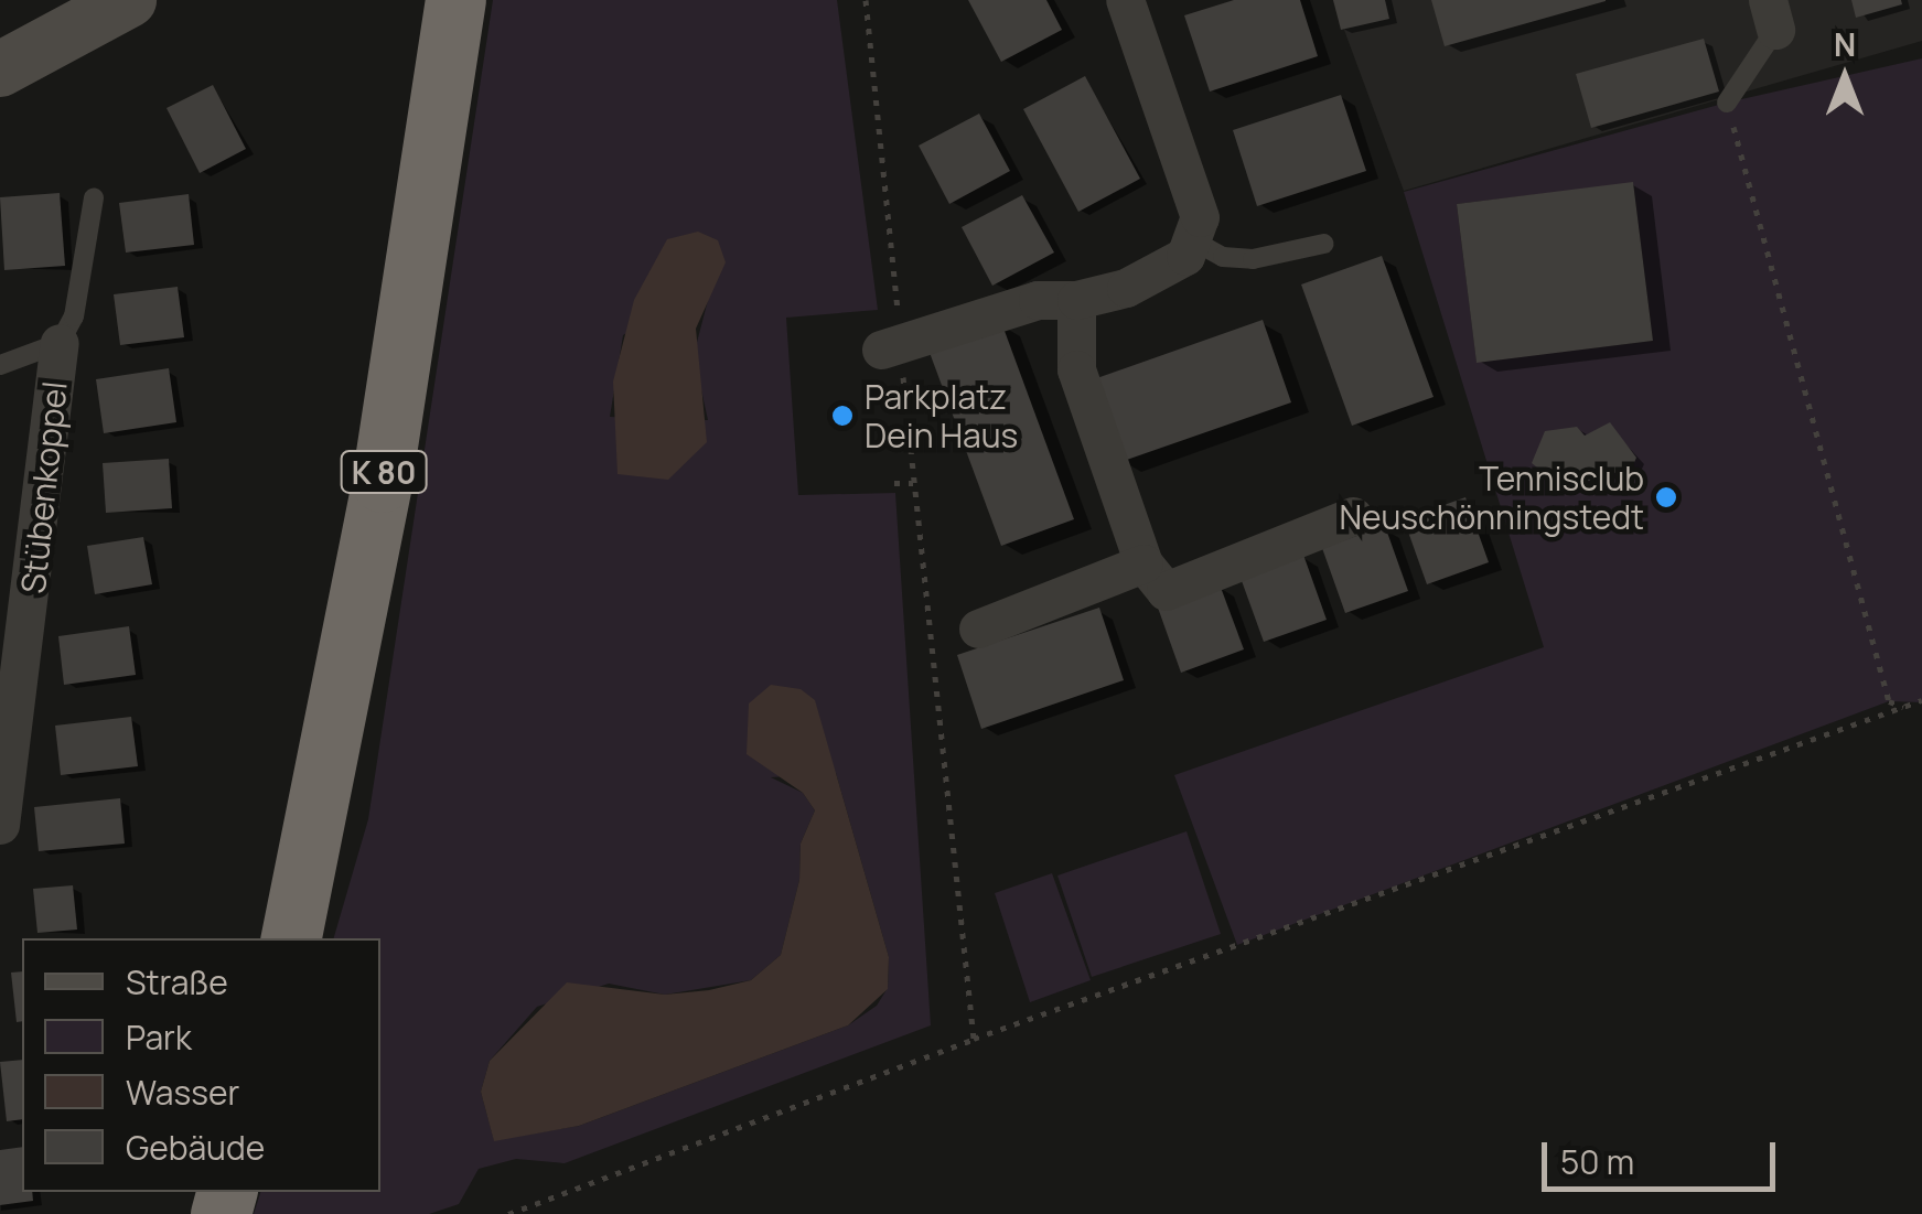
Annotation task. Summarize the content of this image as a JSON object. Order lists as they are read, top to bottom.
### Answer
{
  "streets": {
    "highway": ["K 80"],
    "street": ["Stübenkoppel"]
  },
  "places": ["Parkplatz Dein Haus", "Tennisclub Neuschönningstedt"],
  "legend": [
    "Straße",
    "Park",
    "Wasser",
    "Gebäude"
  ],
  "scale_bar": "50 m",
  "north": "top"
}
